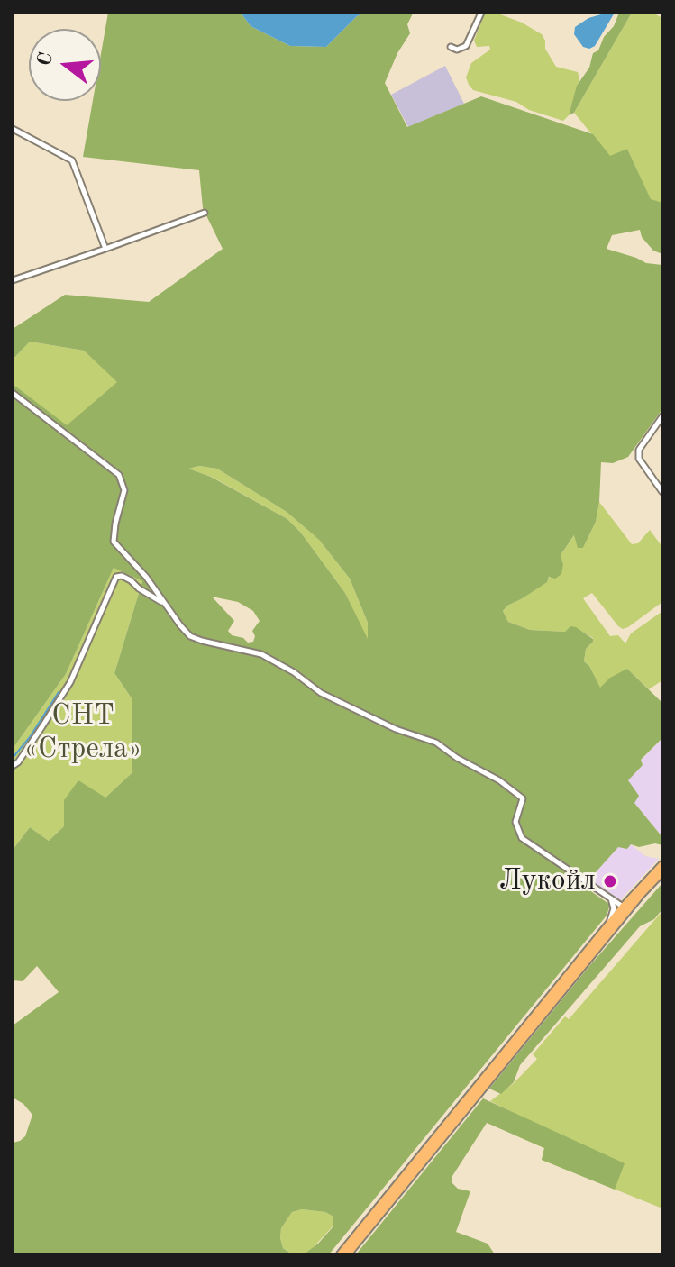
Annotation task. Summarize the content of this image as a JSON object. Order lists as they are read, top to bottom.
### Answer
{
  "parks": ["СНТ «Стрела»"],
  "places": ["Лукойл"],
  "north": "left"
}
